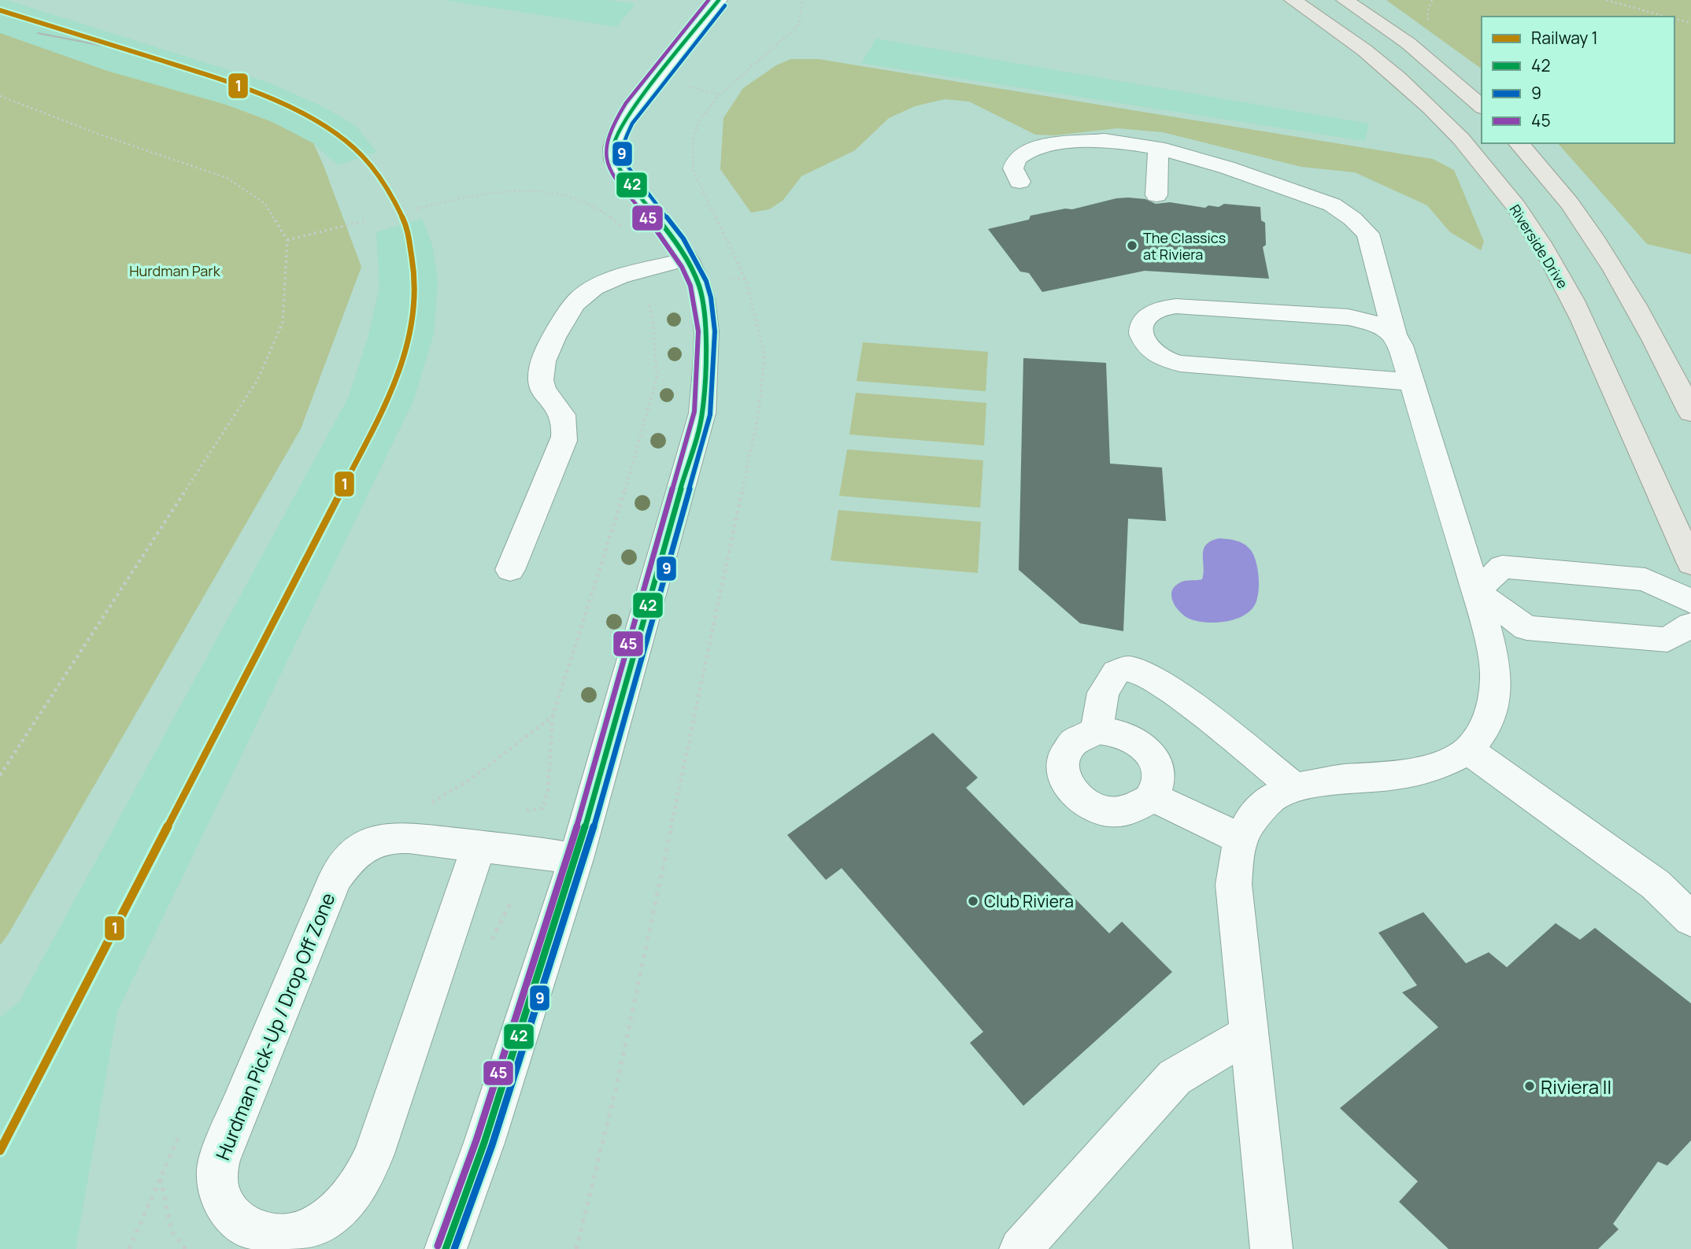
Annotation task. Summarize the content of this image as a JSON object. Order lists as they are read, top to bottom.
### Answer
{
  "streets": {
    "main road": ["Riverside Drive"],
    "lane": ["Hurdman Pick-Up / Drop Off Zone"]
  },
  "parks": ["Hurdman Park"],
  "places": ["The Classics at Riviera", "Club Riviera", "Riviera II"],
  "lines": [
    "transit line 42",
    "transit line 45",
    "transit line 9",
    "rail line 1"
  ],
  "legend": [
    "Railway 1",
    "42",
    "9",
    "45"
  ]
}
